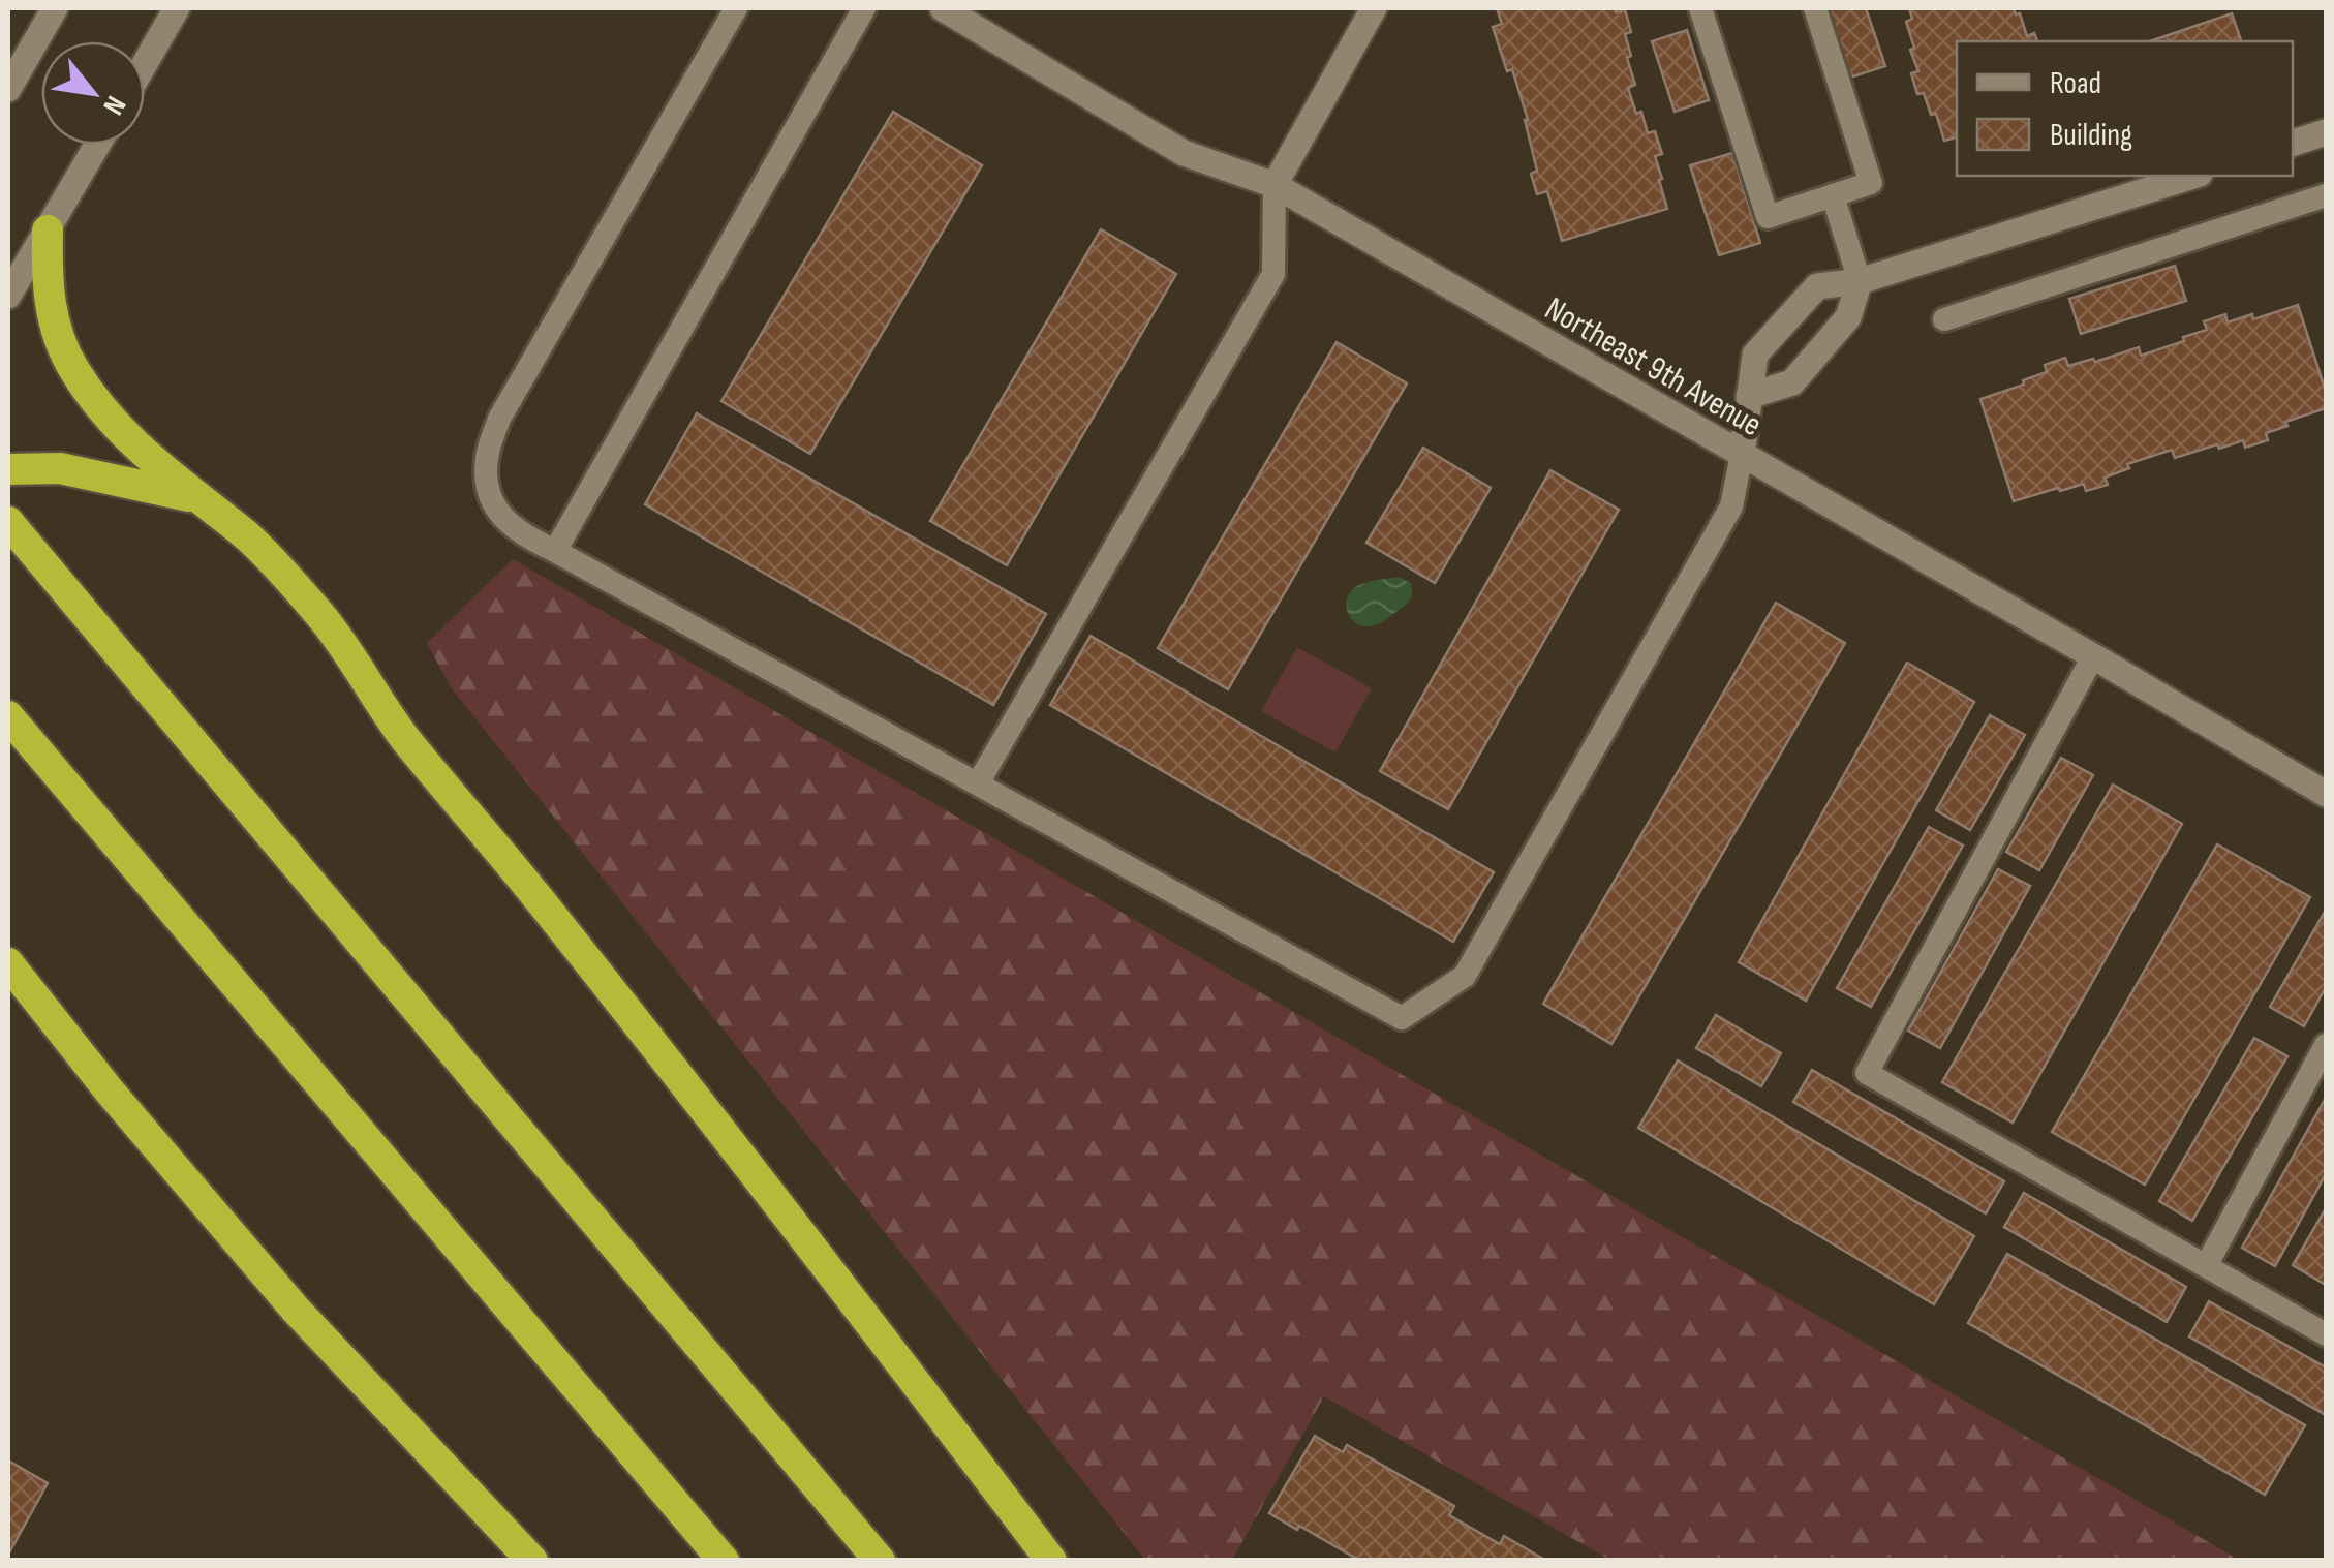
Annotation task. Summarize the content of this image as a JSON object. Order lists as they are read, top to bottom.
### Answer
{
  "streets": {
    "street": ["Northeast 9th Avenue"]
  },
  "legend": ["Road", "Building"],
  "north": "bottom right"
}
